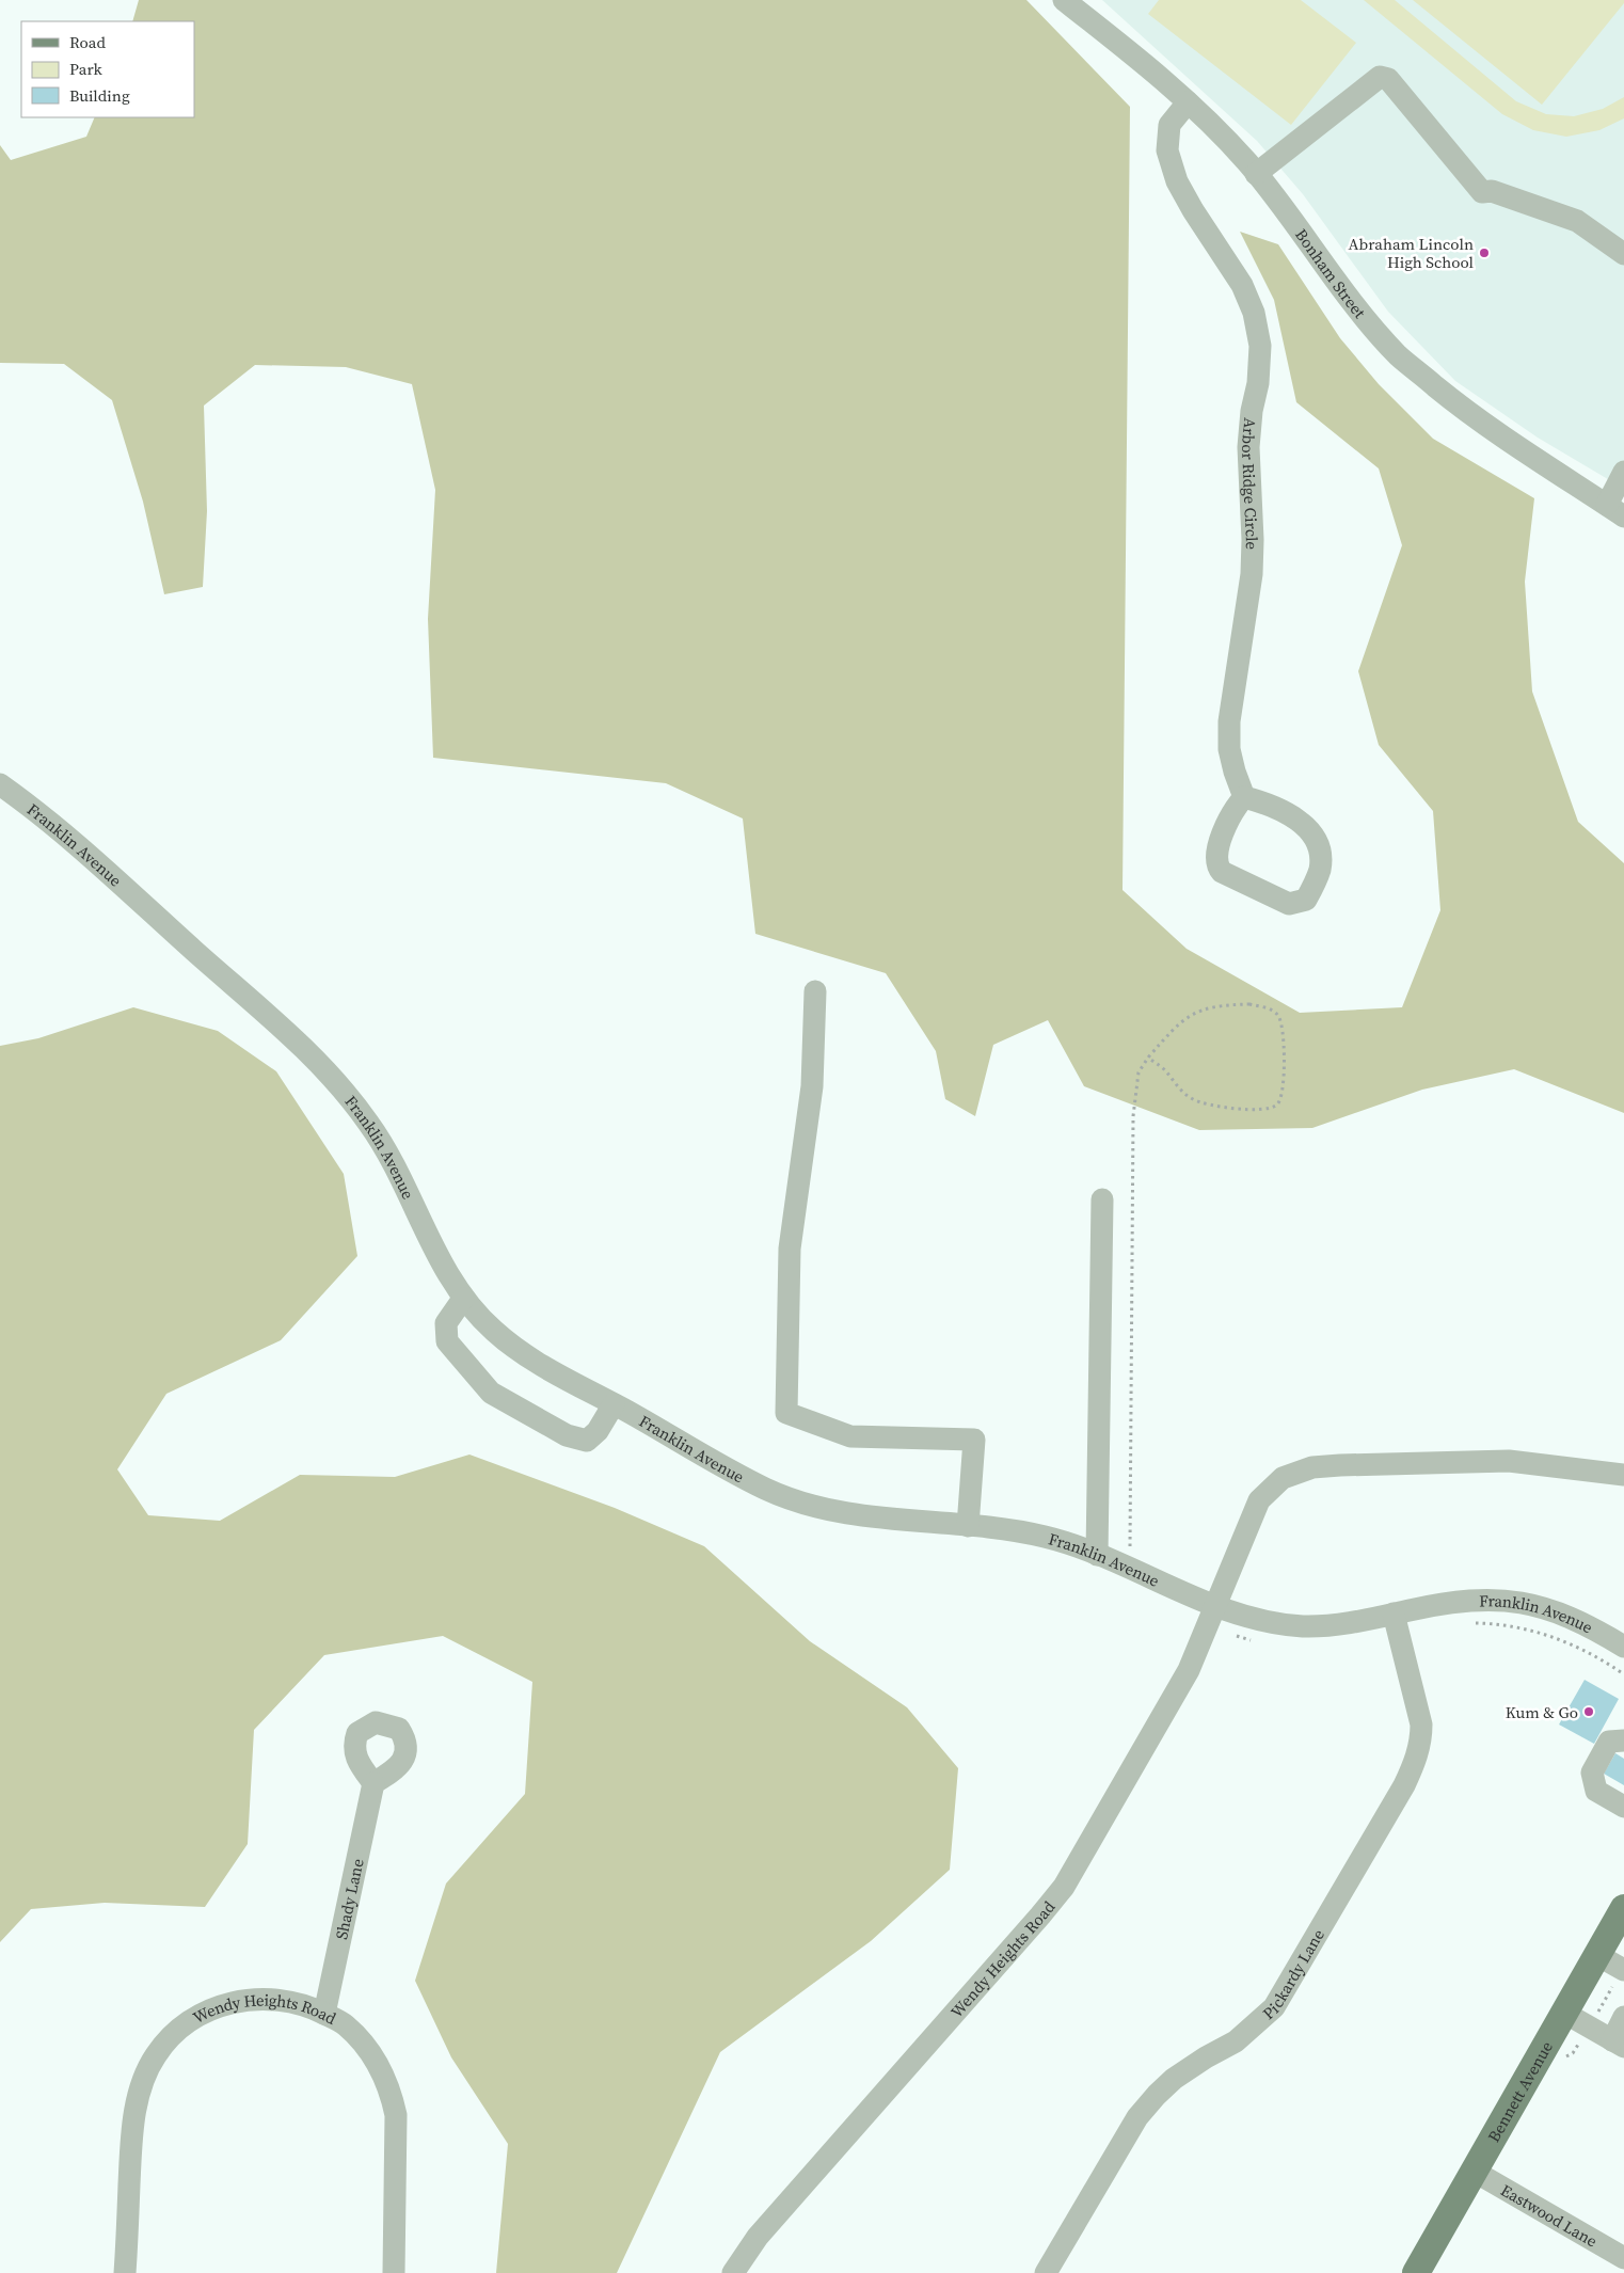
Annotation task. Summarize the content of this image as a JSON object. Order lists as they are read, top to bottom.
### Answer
{
  "streets": {
    "main road": ["Bennett Avenue"],
    "street": [
      "Bonham Street",
      "Arbor Ridge Circle",
      "Franklin Avenue",
      "Shady Lane",
      "Wendy Heights Road",
      "Pickardy Lane",
      "Eastwood Lane"
    ]
  },
  "crossings": [
    ["Bonham Street", "Arbor Ridge Circle"],
    ["Franklin Avenue", "Wendy Heights Road"],
    ["Franklin Avenue", "Pickardy Lane"],
    ["Shady Lane", "Wendy Heights Road"],
    ["Bennett Avenue", "Eastwood Lane"]
  ],
  "places": ["Abraham Lincoln High School", "Kum & Go"],
  "legend": ["Road", "Park", "Building"]
}
